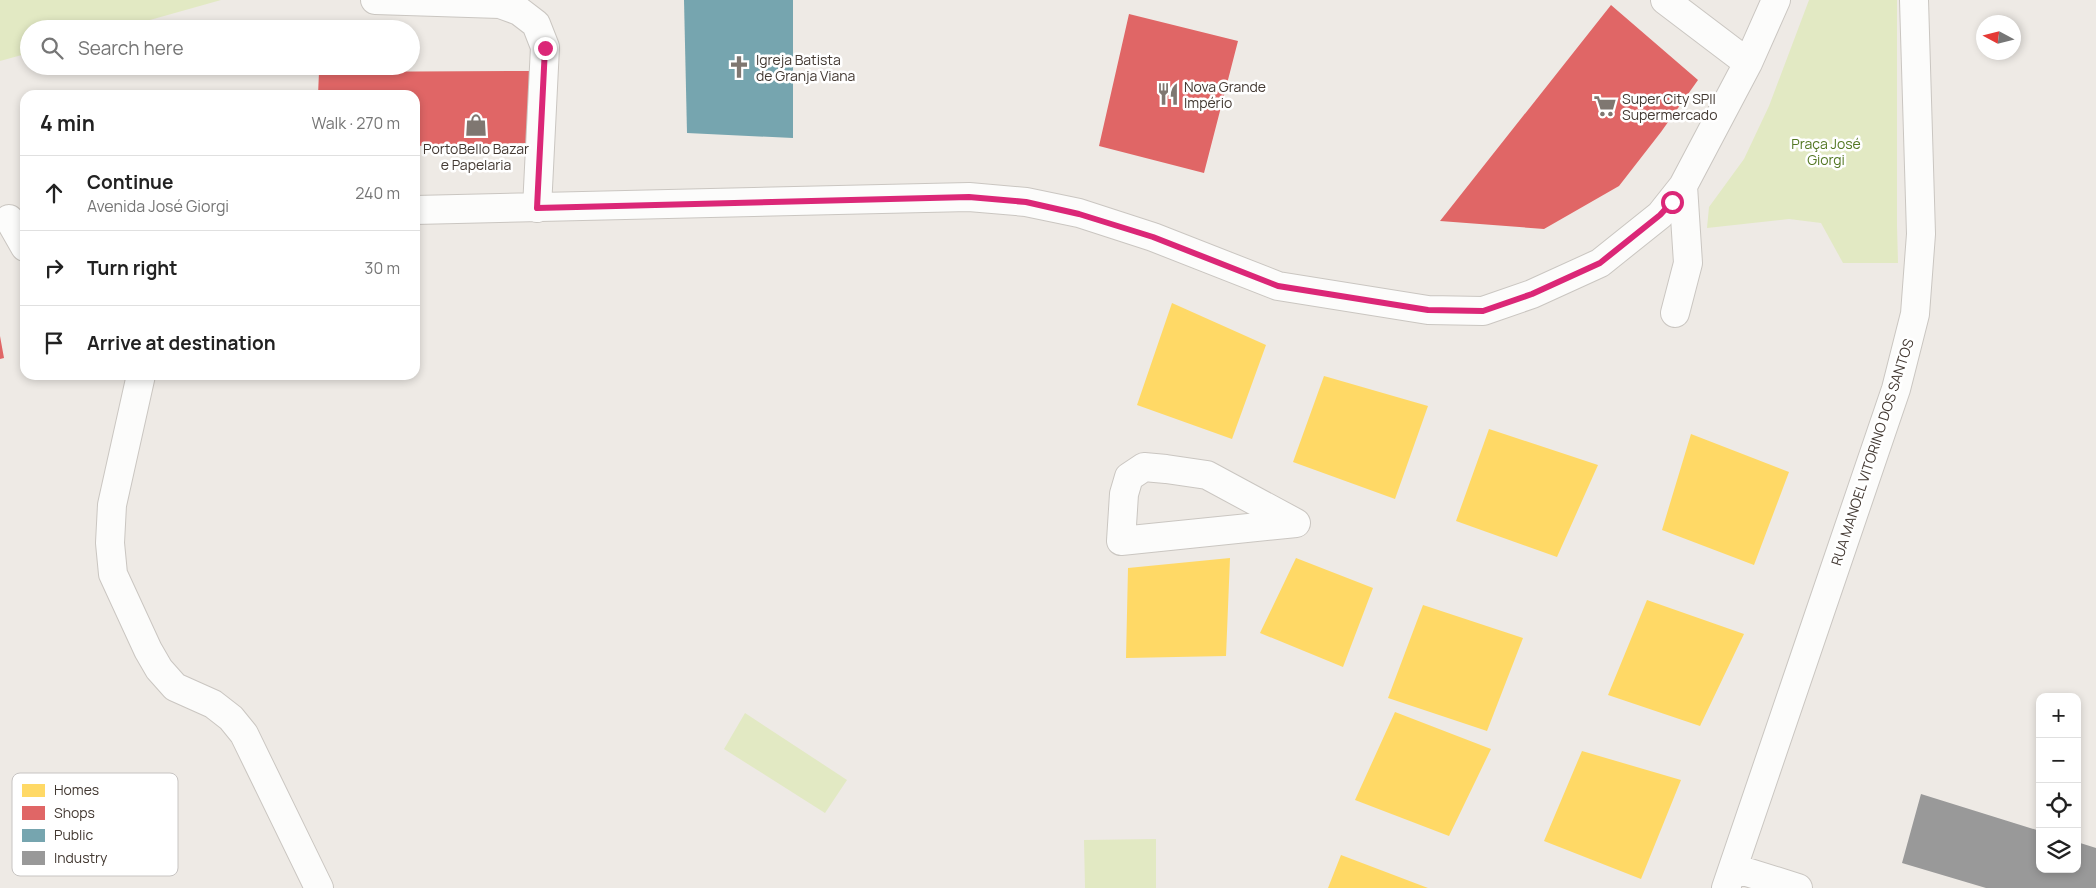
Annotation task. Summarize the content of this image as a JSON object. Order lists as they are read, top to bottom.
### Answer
{
  "streets": {
    "street": ["RUA MANOEL VITORINO DOS SANTOS"]
  },
  "parks": ["Praça José Giorgi"],
  "places": {
    "church": ["Igreja Batista de Granja Viana"],
    "restaurant": ["Nova Grande Império"],
    "supermarket": ["Super City SPII Supermercado"],
    "shop": ["PortoBello Bazar e Papelaria"]
  },
  "legend": [
    "Homes",
    "Shops",
    "Public",
    "Industry"
  ],
  "north": "left",
  "page": {
    "search": "Search here",
    "heading": ["4 min", "Walk · 270 m"],
    "list": [
      ["Continue", "Avenida José Giorgi", "240 m"],
      ["Turn right", "30 m"],
      "Arrive at destination"
    ],
    "map_buttons": ["+", "−"]
  }
}
